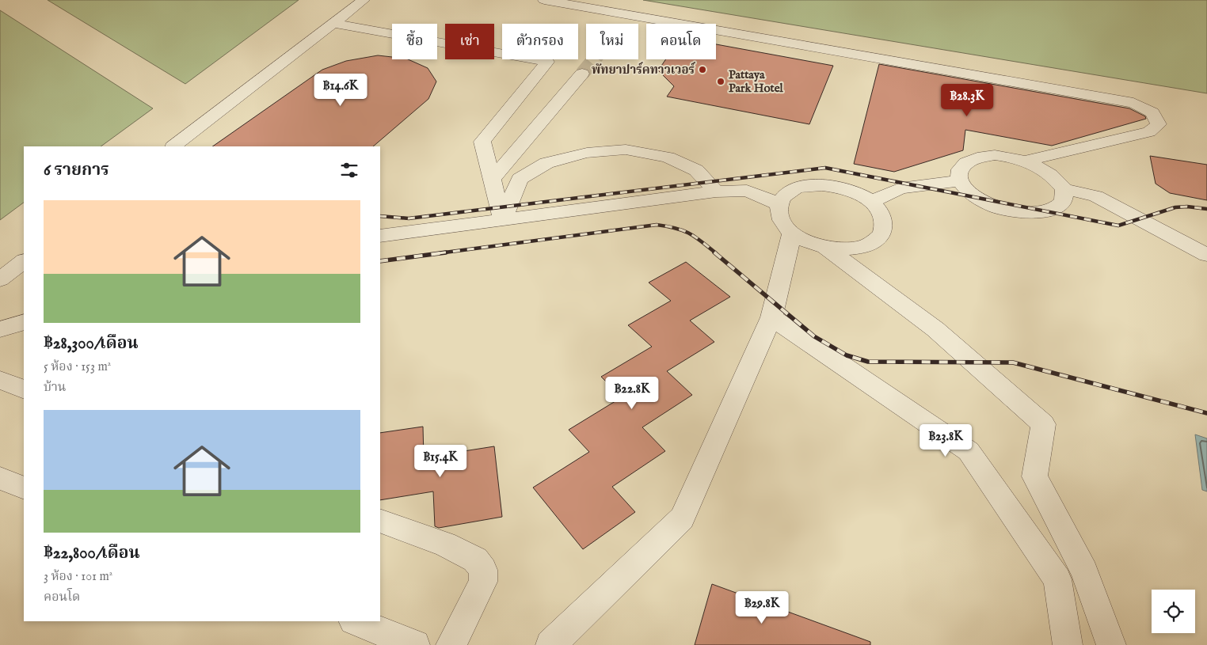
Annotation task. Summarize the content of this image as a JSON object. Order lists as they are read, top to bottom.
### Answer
{
  "places": ["พัทยาปาร์คทาวเวอร์", "Pattaya Park Hotel"],
  "page": {
    "chip": [
      "ซื้อ",
      "เช่า",
      "ตัวกรอง",
      "ใหม่",
      "คอนโด"
    ],
    "price": [
      "฿14.6K",
      "฿28.3K",
      "฿22.8K",
      "฿23.8K",
      "฿15.4K",
      "฿29.8K"
    ],
    "heading": "6 รายการ",
    "list": [
      {
        "name": "฿28,300/เดือน",
        "note": "5 ห้อง · 153 m² · บ้าน"
      },
      {
        "name": "฿22,800/เดือน",
        "note": "3 ห้อง · 101 m² · คอนโด"
      }
    ]
  }
}
